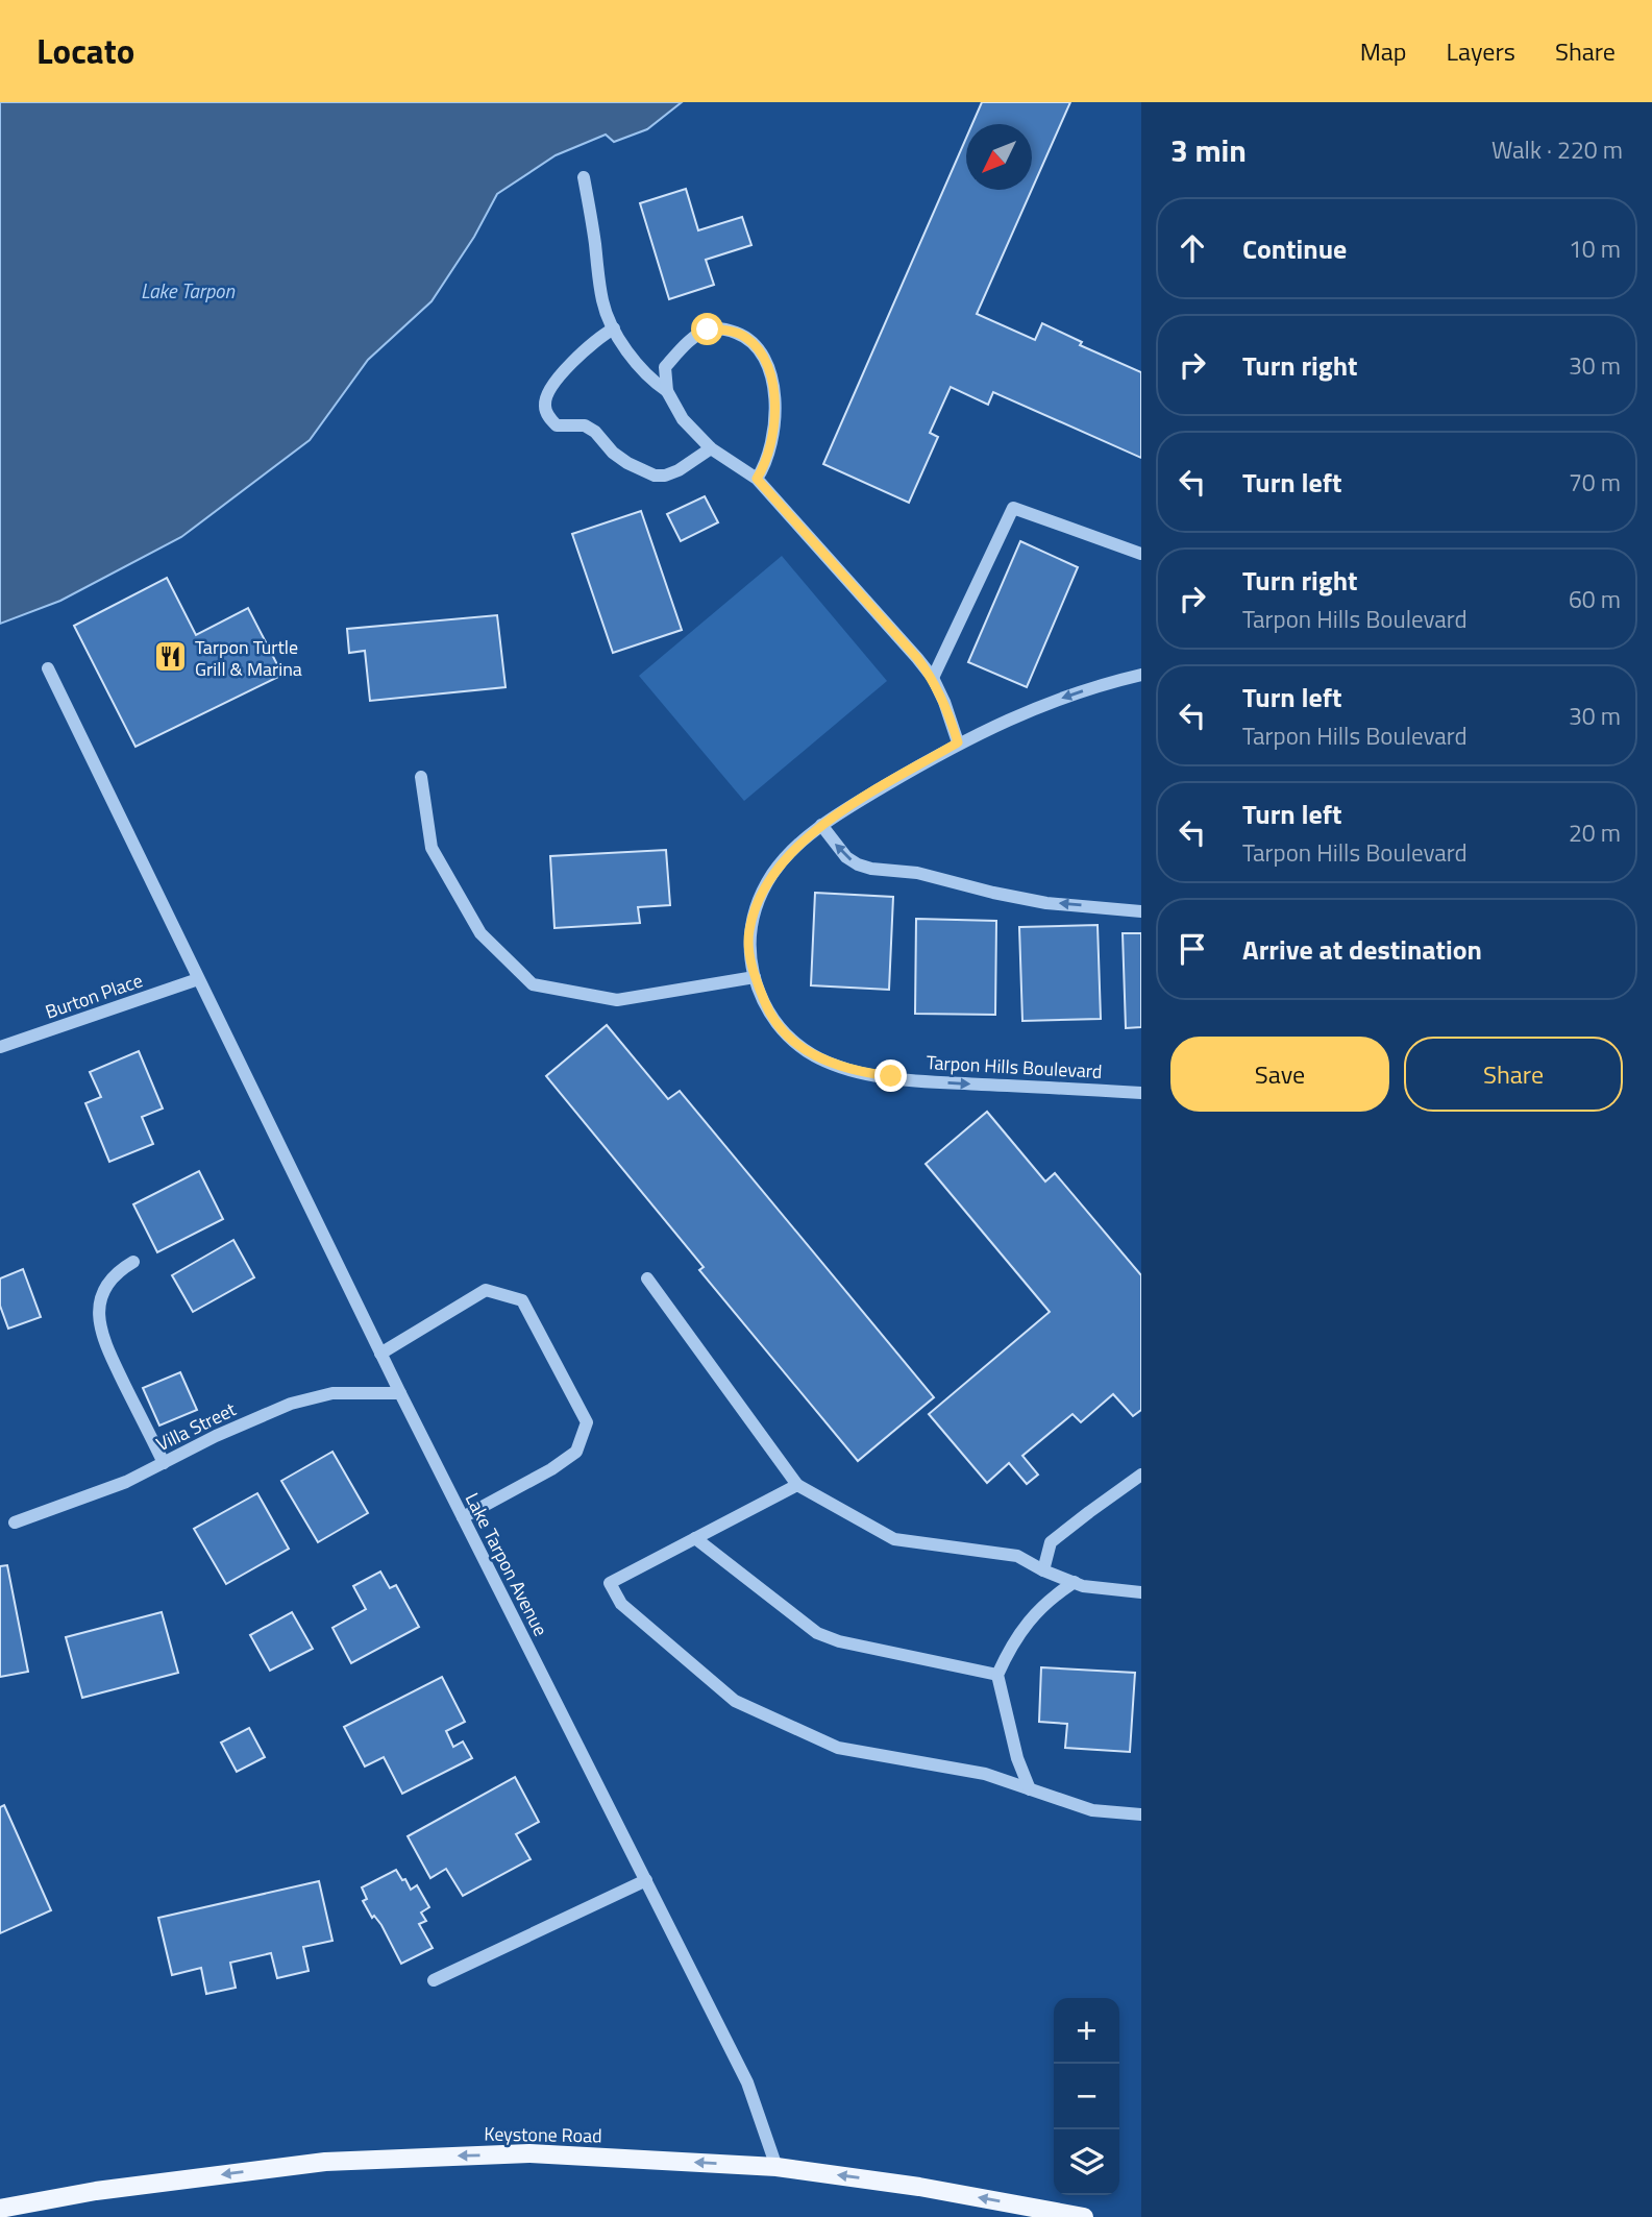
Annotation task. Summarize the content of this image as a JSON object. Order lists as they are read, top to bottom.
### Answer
{
  "streets": {
    "main road": ["Keystone Road"],
    "street": [
      "Burton Place",
      "Tarpon Hills Boulevard",
      "Villa Street",
      "Lake Tarpon Avenue"
    ]
  },
  "crossings": [
    ["Burton Place", "Lake Tarpon Avenue"],
    ["Villa Street", "Lake Tarpon Avenue"],
    ["Lake Tarpon Avenue", "Keystone Road"]
  ],
  "one_way": ["Keystone Road"],
  "water": ["Lake Tarpon"],
  "places": {
    "restaurant": ["Tarpon Turtle Grill & Marina"]
  },
  "north": "bottom left",
  "page": {
    "header": "Locato",
    "nav": ["Map", "Layers", "Share"],
    "heading": ["3 min", "Walk · 220 m"],
    "list": [
      ["Continue", "10 m"],
      ["Turn right", "30 m"],
      ["Turn left", "70 m"],
      ["Turn right", "Tarpon Hills Boulevard", "60 m"],
      ["Turn left", "Tarpon Hills Boulevard", "30 m"],
      ["Turn left", "Tarpon Hills Boulevard", "20 m"],
      "Arrive at destination"
    ],
    "buttons": ["Save", "Share"],
    "map_buttons": ["+", "−"]
  }
}
